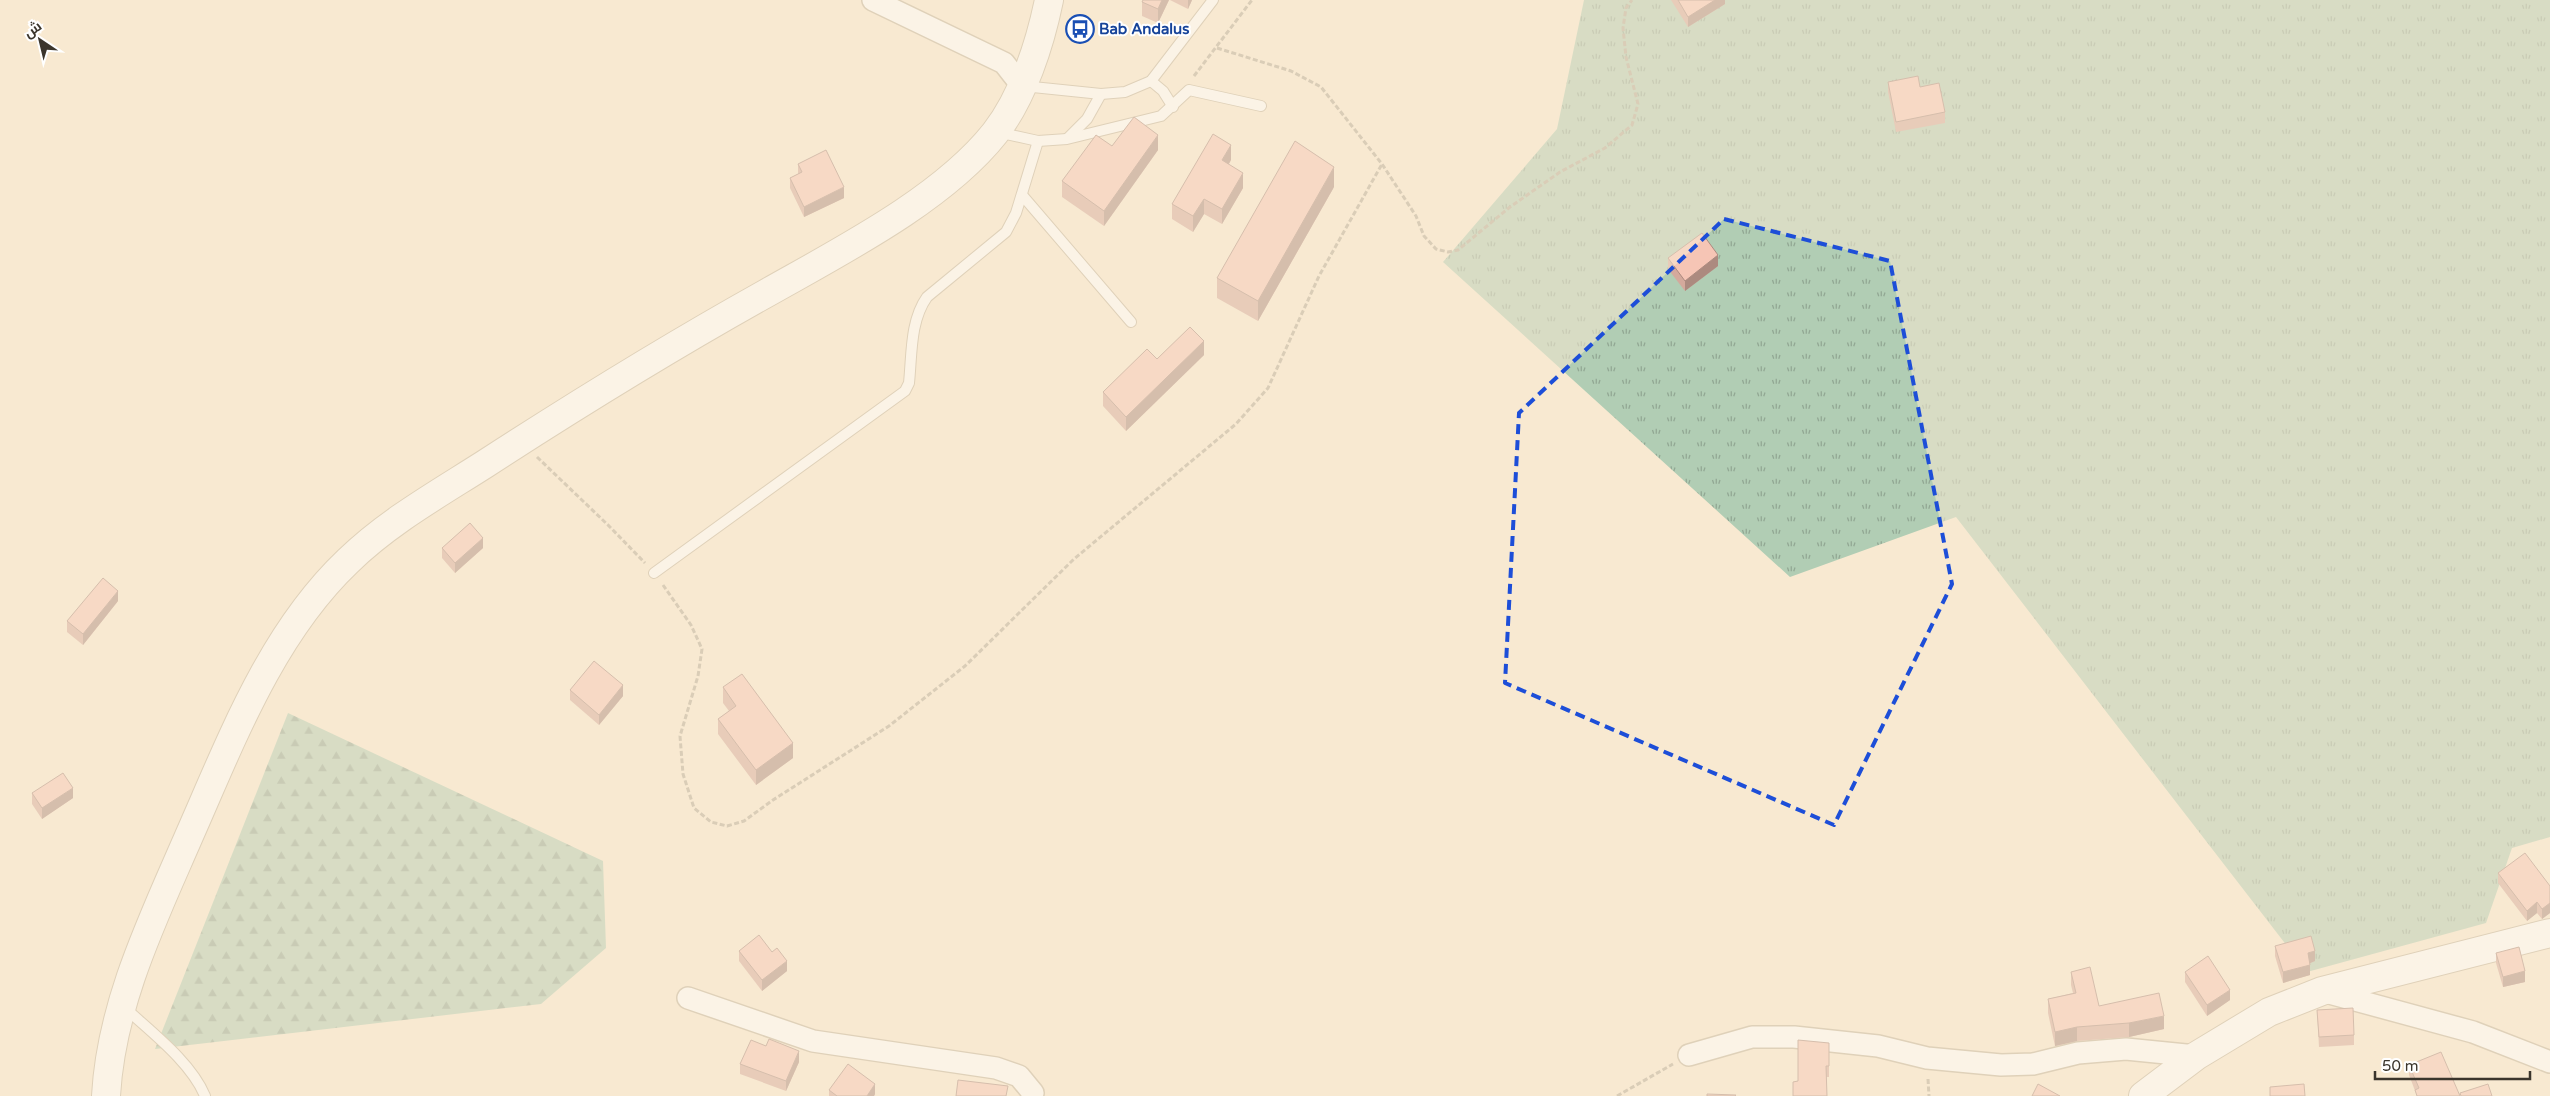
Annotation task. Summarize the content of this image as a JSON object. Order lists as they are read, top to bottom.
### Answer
{
  "places": {
    "bus stop": ["Bab Andalus"]
  },
  "scale_bar": "50 m",
  "north": "top left"
}
